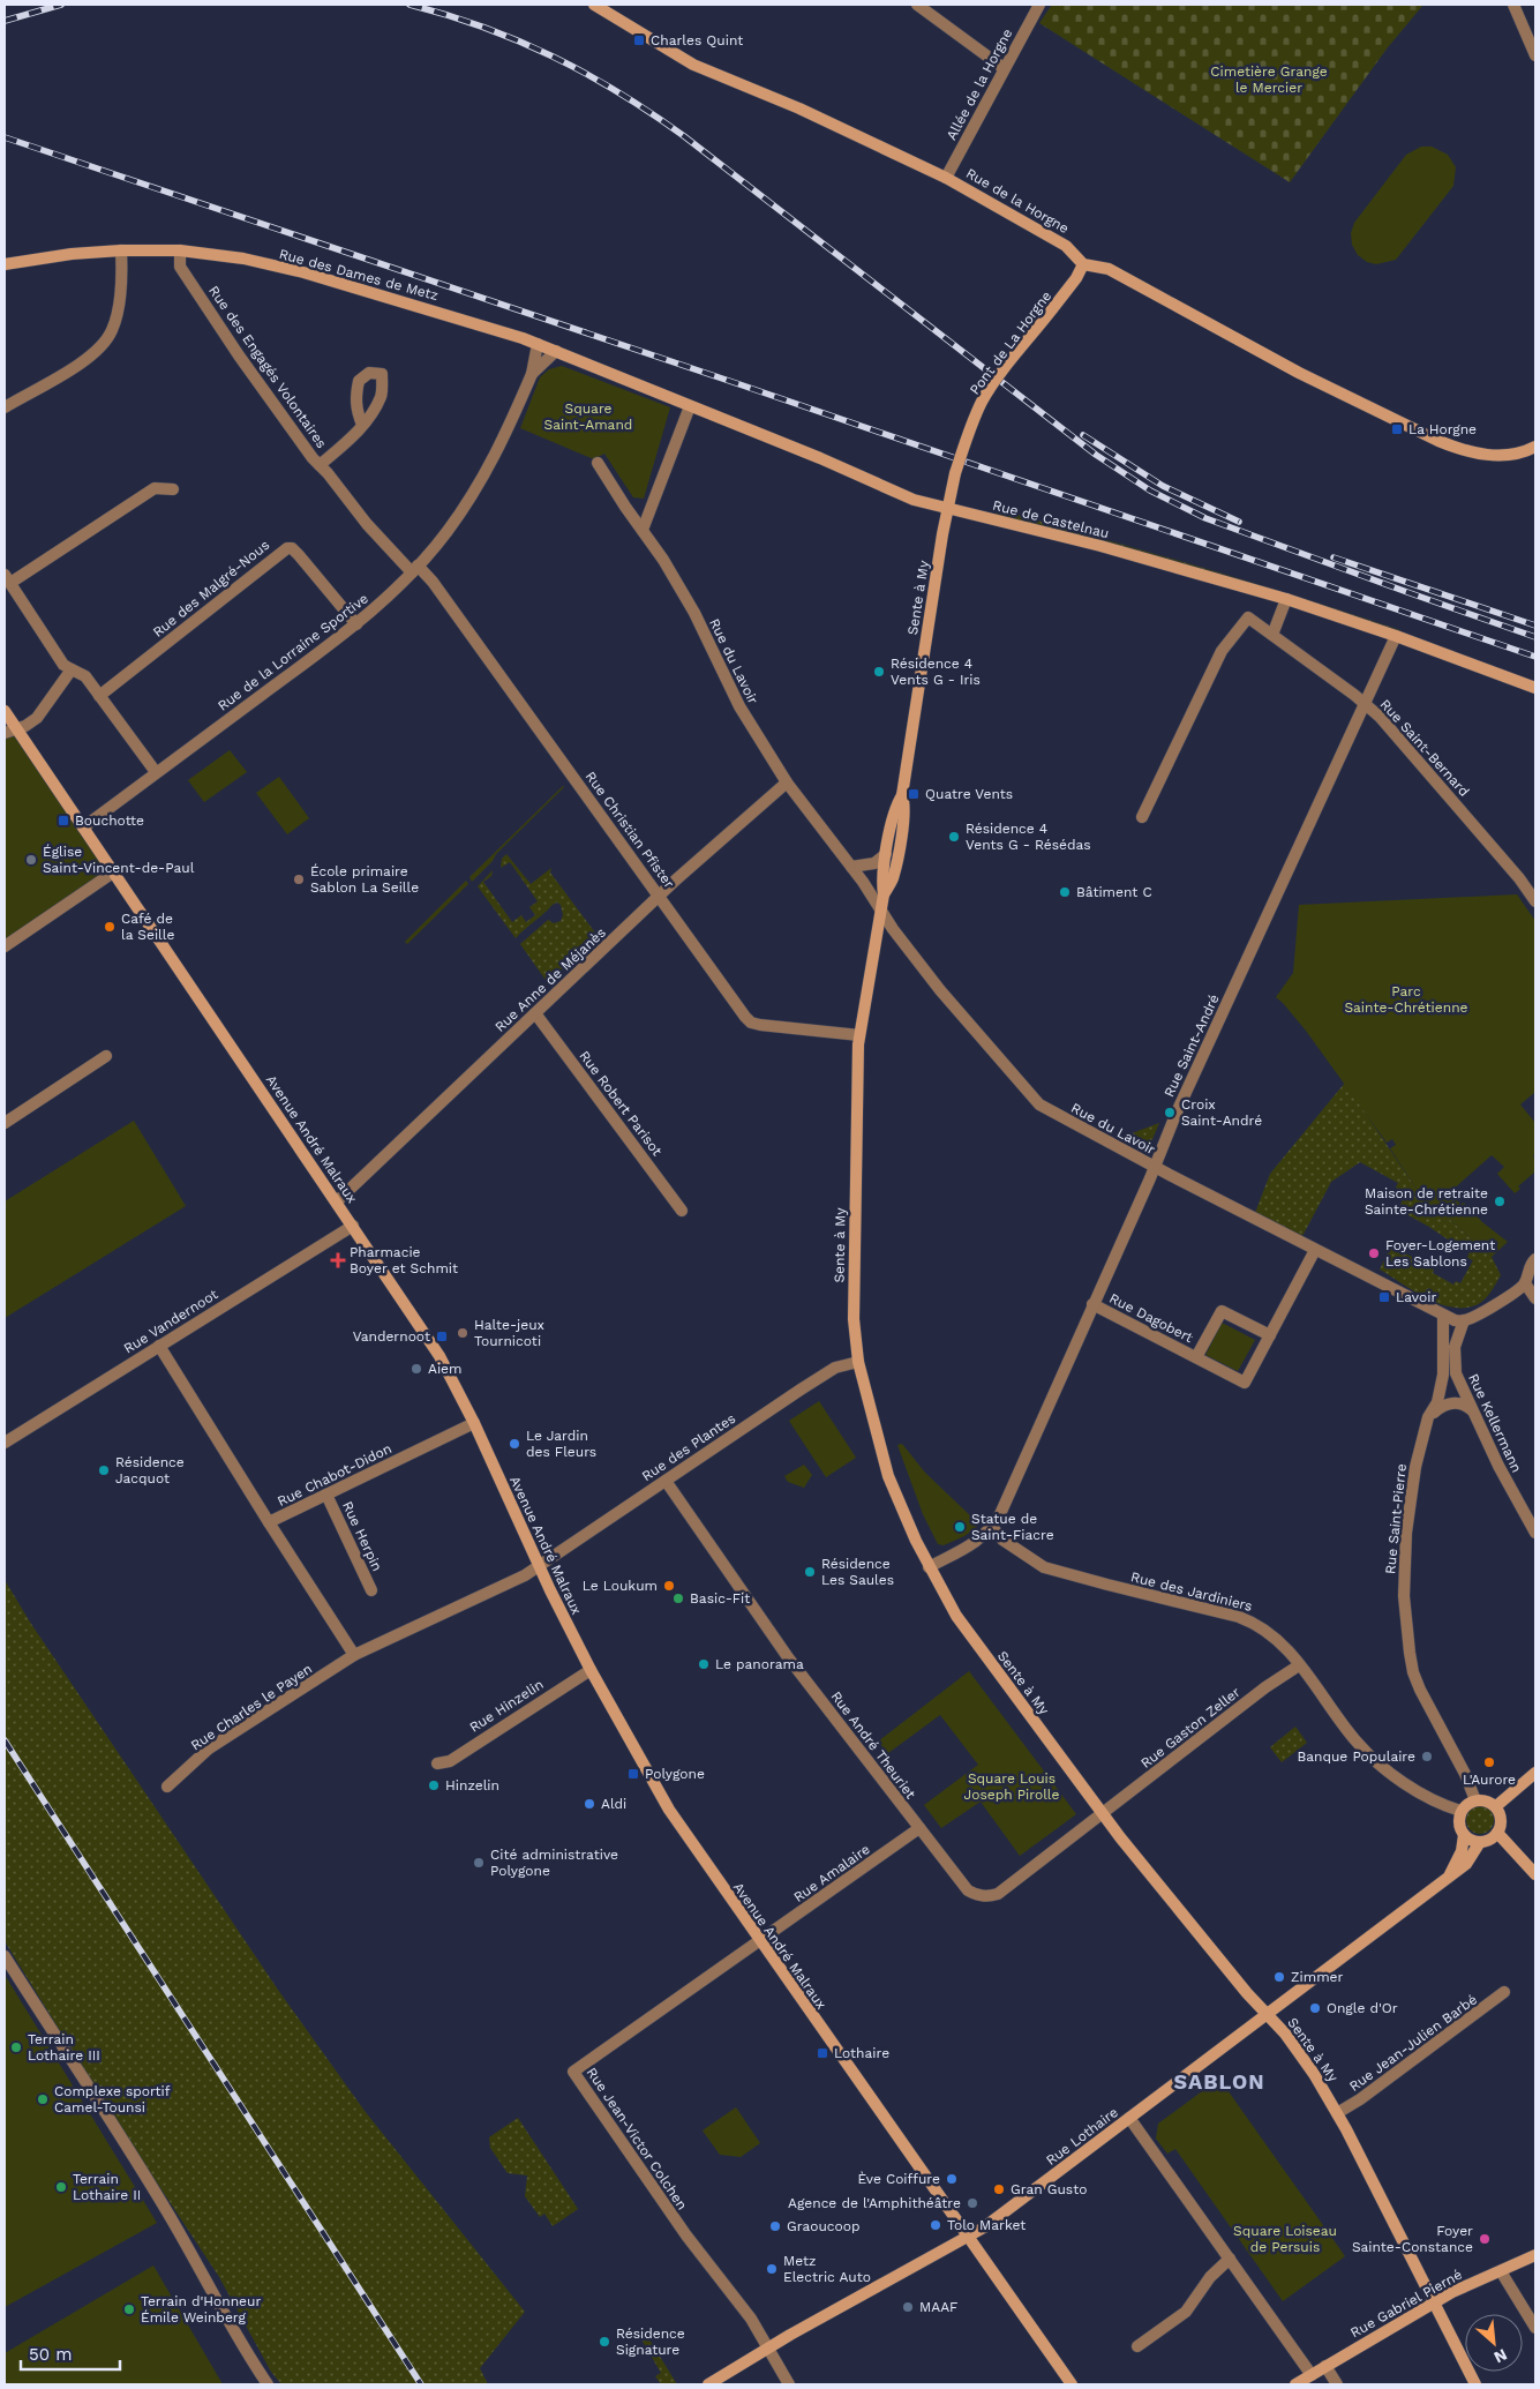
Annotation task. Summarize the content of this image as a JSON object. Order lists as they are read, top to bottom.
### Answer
{
  "streets": {
    "street": [
      "Allée de la Horgne",
      "Rue de la Horgne",
      "Rue des Dames de Metz",
      "Pont de La Horgne",
      "Rue des Engagés Volontaires",
      "Rue de Castelnau",
      "Rue des Malgré-Nous",
      "Sente à My",
      "Rue de la Lorraine Sportive",
      "Rue du Lavoir",
      "Rue Saint-Bernard",
      "Rue Christian Pfister",
      "Rue Anne de Méjanès",
      "Rue Saint-André",
      "Rue Robert Parisot",
      "Avenue André Malraux",
      "Rue Dagobert",
      "Rue Vandernoot",
      "Rue Kellermann",
      "Rue des Plantes",
      "Rue Chabot-Didon",
      "Rue Saint-Pierre",
      "Rue Herpin",
      "Rue des Jardiniers",
      "Rue Hinzelin",
      "Rue Charles le Payen",
      "Rue Gaston Zeller",
      "Rue André Theuriet",
      "Rue Amalaire",
      "Rue Jean-Julien Barbé",
      "Rue Lothaire",
      "Rue Jean-Victor Colchen",
      "Rue Gabriel Pierné"
    ]
  },
  "crossings": [
    ["Allée de la Horgne", "Rue de la Horgne"],
    ["Rue de la Horgne", "Pont de La Horgne"],
    ["Rue des Dames de Metz", "Rue des Engagés Volontaires"],
    ["Rue des Dames de Metz", "Rue de Castelnau"],
    ["Rue des Dames de Metz", "Rue de la Lorraine Sportive"],
    ["Pont de La Horgne", "Rue de Castelnau"],
    ["Pont de La Horgne", "Sente à My"],
    ["Rue des Engagés Volontaires", "Rue de la Lorraine Sportive"],
    ["Rue des Engagés Volontaires", "Rue Christian Pfister"],
    ["Rue de Castelnau", "Sente à My"],
    ["Rue de Castelnau", "Rue Saint-André"],
    ["Rue des Malgré-Nous", "Rue de la Lorraine Sportive"],
    ["Sente à My", "Rue du Lavoir"],
    ["Sente à My", "Rue Christian Pfister"],
    ["Sente à My", "Rue Saint-André"],
    ["Sente à My", "Rue des Plantes"],
    ["Sente à My", "Rue Gaston Zeller"],
    ["Sente à My", "Rue André Theuriet"],
    ["Sente à My", "Rue Jean-Julien Barbé"],
    ["Sente à My", "Rue Lothaire"],
    ["Sente à My", "Rue Gabriel Pierné"],
    ["Rue de la Lorraine Sportive", "Rue Christian Pfister"],
    ["Rue de la Lorraine Sportive", "Avenue André Malraux"],
    ["Rue du Lavoir", "Rue Anne de Méjanès"],
    ["Rue du Lavoir", "Rue Saint-André"],
    ["Rue du Lavoir", "Rue Dagobert"],
    ["Rue du Lavoir", "Rue Saint-Pierre"],
    ["Rue Saint-Bernard", "Rue Saint-André"],
    ["Rue Christian Pfister", "Rue Anne de Méjanès"],
    ["Rue Anne de Méjanès", "Rue Robert Parisot"],
    ["Rue Anne de Méjanès", "Avenue André Malraux"],
    ["Rue Saint-André", "Rue Dagobert"],
    ["Rue Saint-André", "Rue des Jardiniers"],
    ["Avenue André Malraux", "Rue Vandernoot"],
    ["Avenue André Malraux", "Rue des Plantes"],
    ["Avenue André Malraux", "Rue Chabot-Didon"],
    ["Avenue André Malraux", "Rue Hinzelin"],
    ["Avenue André Malraux", "Rue Charles le Payen"],
    ["Avenue André Malraux", "Rue Amalaire"],
    ["Avenue André Malraux", "Rue Lothaire"],
    ["Avenue André Malraux", "Rue Jean-Victor Colchen"],
    ["Rue Vandernoot", "Rue Chabot-Didon"],
    ["Rue des Plantes", "Rue Charles le Payen"],
    ["Rue des Plantes", "Rue André Theuriet"],
    ["Rue Chabot-Didon", "Rue Herpin"],
    ["Rue Saint-Pierre", "Rue des Jardiniers"],
    ["Rue Saint-Pierre", "Rue Lothaire"],
    ["Rue des Jardiniers", "Rue Gaston Zeller"],
    ["Rue des Jardiniers", "Rue Lothaire"],
    ["Rue Gaston Zeller", "Rue André Theuriet"],
    ["Rue André Theuriet", "Rue Amalaire"],
    ["Rue Amalaire", "Rue Jean-Victor Colchen"],
    ["Rue Lothaire", "Rue Jean-Victor Colchen"]
  ],
  "districts": ["SABLON"],
  "parks": [
    "Cimetière Grange le Mercier",
    "Square Saint-Amand",
    "Parc Sainte-Chrétienne",
    "Square Louis Joseph Pirolle",
    "Square Loiseau de Persuis"
  ],
  "places": {
    "transit": [
      "Charles Quint",
      "La Horgne",
      "Quatre Vents",
      "Bouchotte",
      "Lavoir",
      "Vandernoot",
      "Polygone",
      "Lothaire"
    ],
    "other": [
      "Résidence 4 Vents G - Iris",
      "Résidence 4 Vents G - Résédas",
      "Église Saint-Vincent-de-Paul",
      "École primaire Sablon La Seille",
      "Bâtiment C",
      "Café de la Seille",
      "Croix Saint-André",
      "Maison de retraite Sainte-Chrétienne",
      "Foyer-Logement Les Sablons",
      "Halte-jeux Tournicoti",
      "Aiem",
      "Le Jardin des Fleurs",
      "Résidence Jacquot",
      "Statue de Saint-Fiacre",
      "Résidence Les Saules",
      "Le Loukum",
      "Basic-Fit",
      "Le panorama",
      "Banque Populaire",
      "L'Aurore",
      "Hinzelin",
      "Aldi",
      "Cité administrative Polygone",
      "Zimmer",
      "Ongle d'Or",
      "Terrain Lothaire III",
      "Complexe sportif Camel-Tounsi",
      "Ève Coiffure",
      "Terrain Lothaire II",
      "Gran Gusto",
      "Agence de l'Amphithéâtre",
      "Tolo Market",
      "Graoucoop",
      "Foyer Sainte-Constance",
      "Metz Electric Auto",
      "MAAF",
      "Terrain d'Honneur Émile Weinberg",
      "Résidence Signature"
    ],
    "health": ["Pharmacie Boyer et Schmit"]
  },
  "scale_bar": "50 m",
  "north": "bottom right"
}
